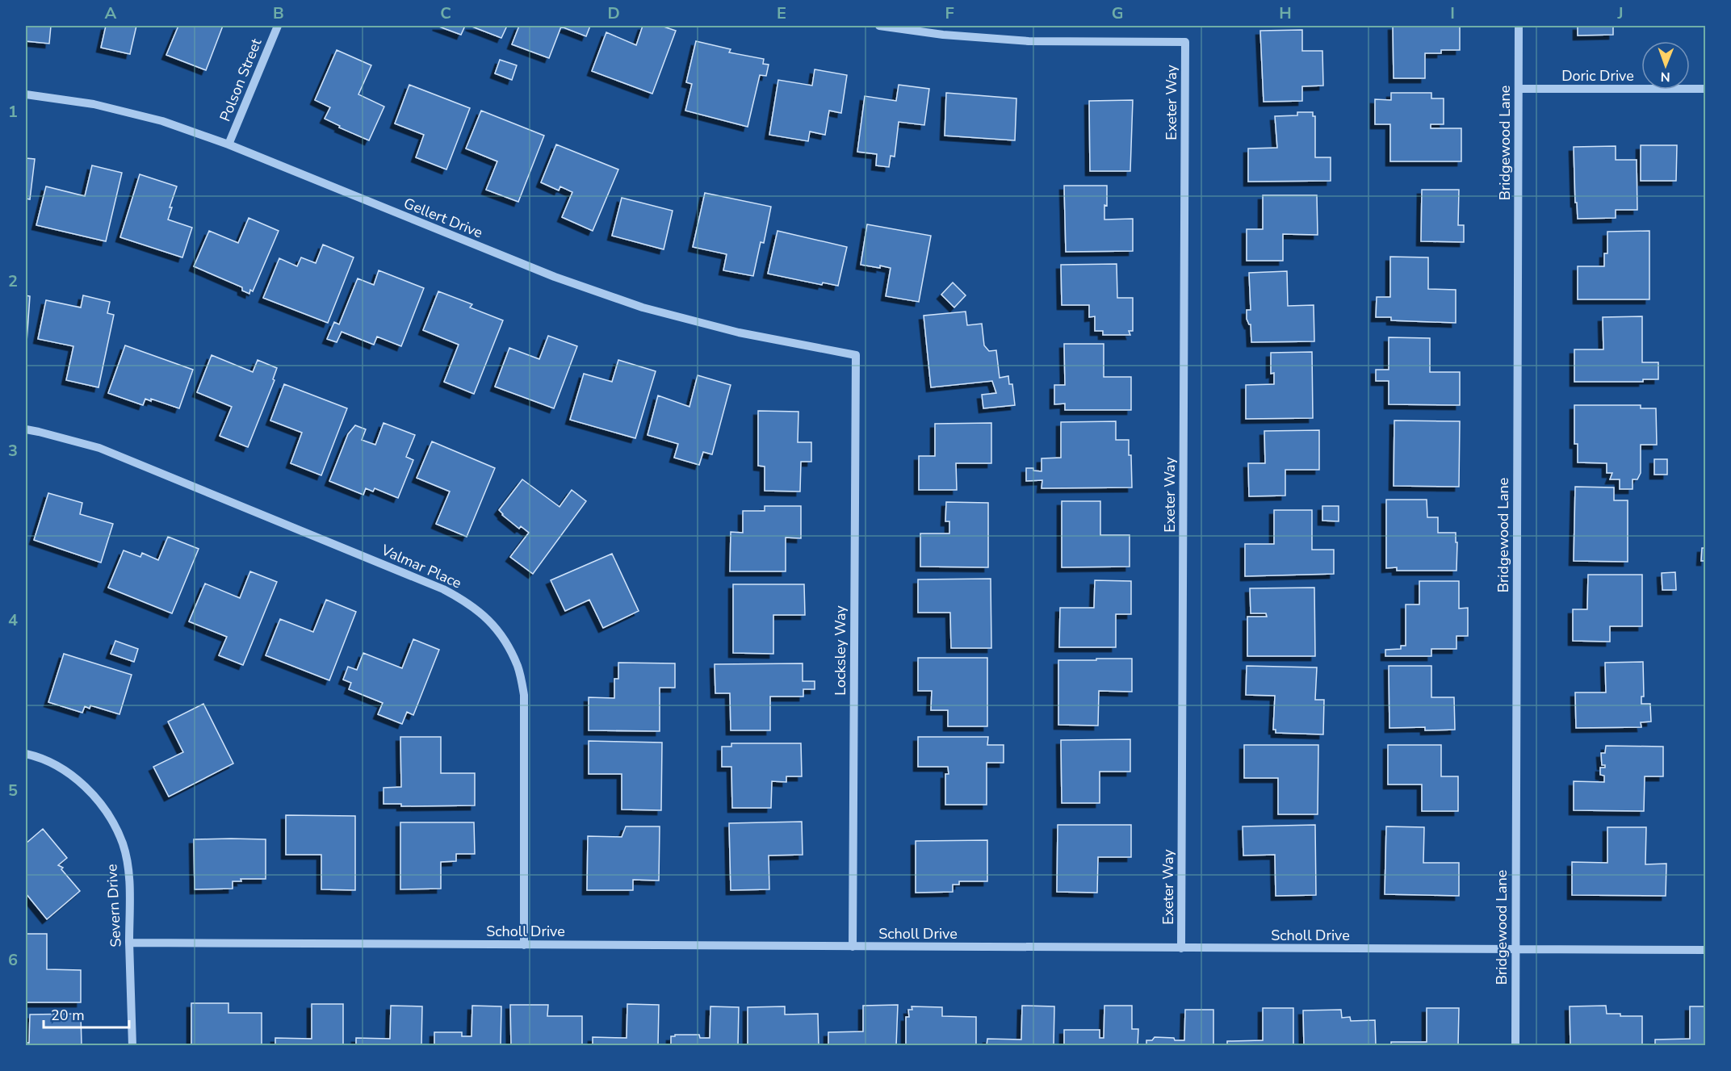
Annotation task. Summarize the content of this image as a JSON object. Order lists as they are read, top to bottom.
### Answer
{
  "streets": {
    "street": [
      "Doric Drive",
      "Polson Street",
      "Exeter Way",
      "Bridgewood Lane",
      "Gellert Drive",
      "Valmar Place",
      "Locksley Way",
      "Severn Drive",
      "Scholl Drive"
    ]
  },
  "crossings": [
    ["Doric Drive", "Bridgewood Lane"],
    ["Polson Street", "Gellert Drive"],
    ["Exeter Way", "Scholl Drive"],
    ["Bridgewood Lane", "Scholl Drive"],
    ["Gellert Drive", "Locksley Way"],
    ["Valmar Place", "Scholl Drive"],
    ["Locksley Way", "Scholl Drive"],
    ["Severn Drive", "Scholl Drive"]
  ],
  "scale_bar": "20 m",
  "north": "bottom",
  "grid": {
    "columns": [
      "A",
      "B",
      "C",
      "D",
      "E",
      "F",
      "G",
      "H",
      "I",
      "J"
    ],
    "rows": [
      "1",
      "2",
      "3",
      "4",
      "5",
      "6"
    ]
  }
}
